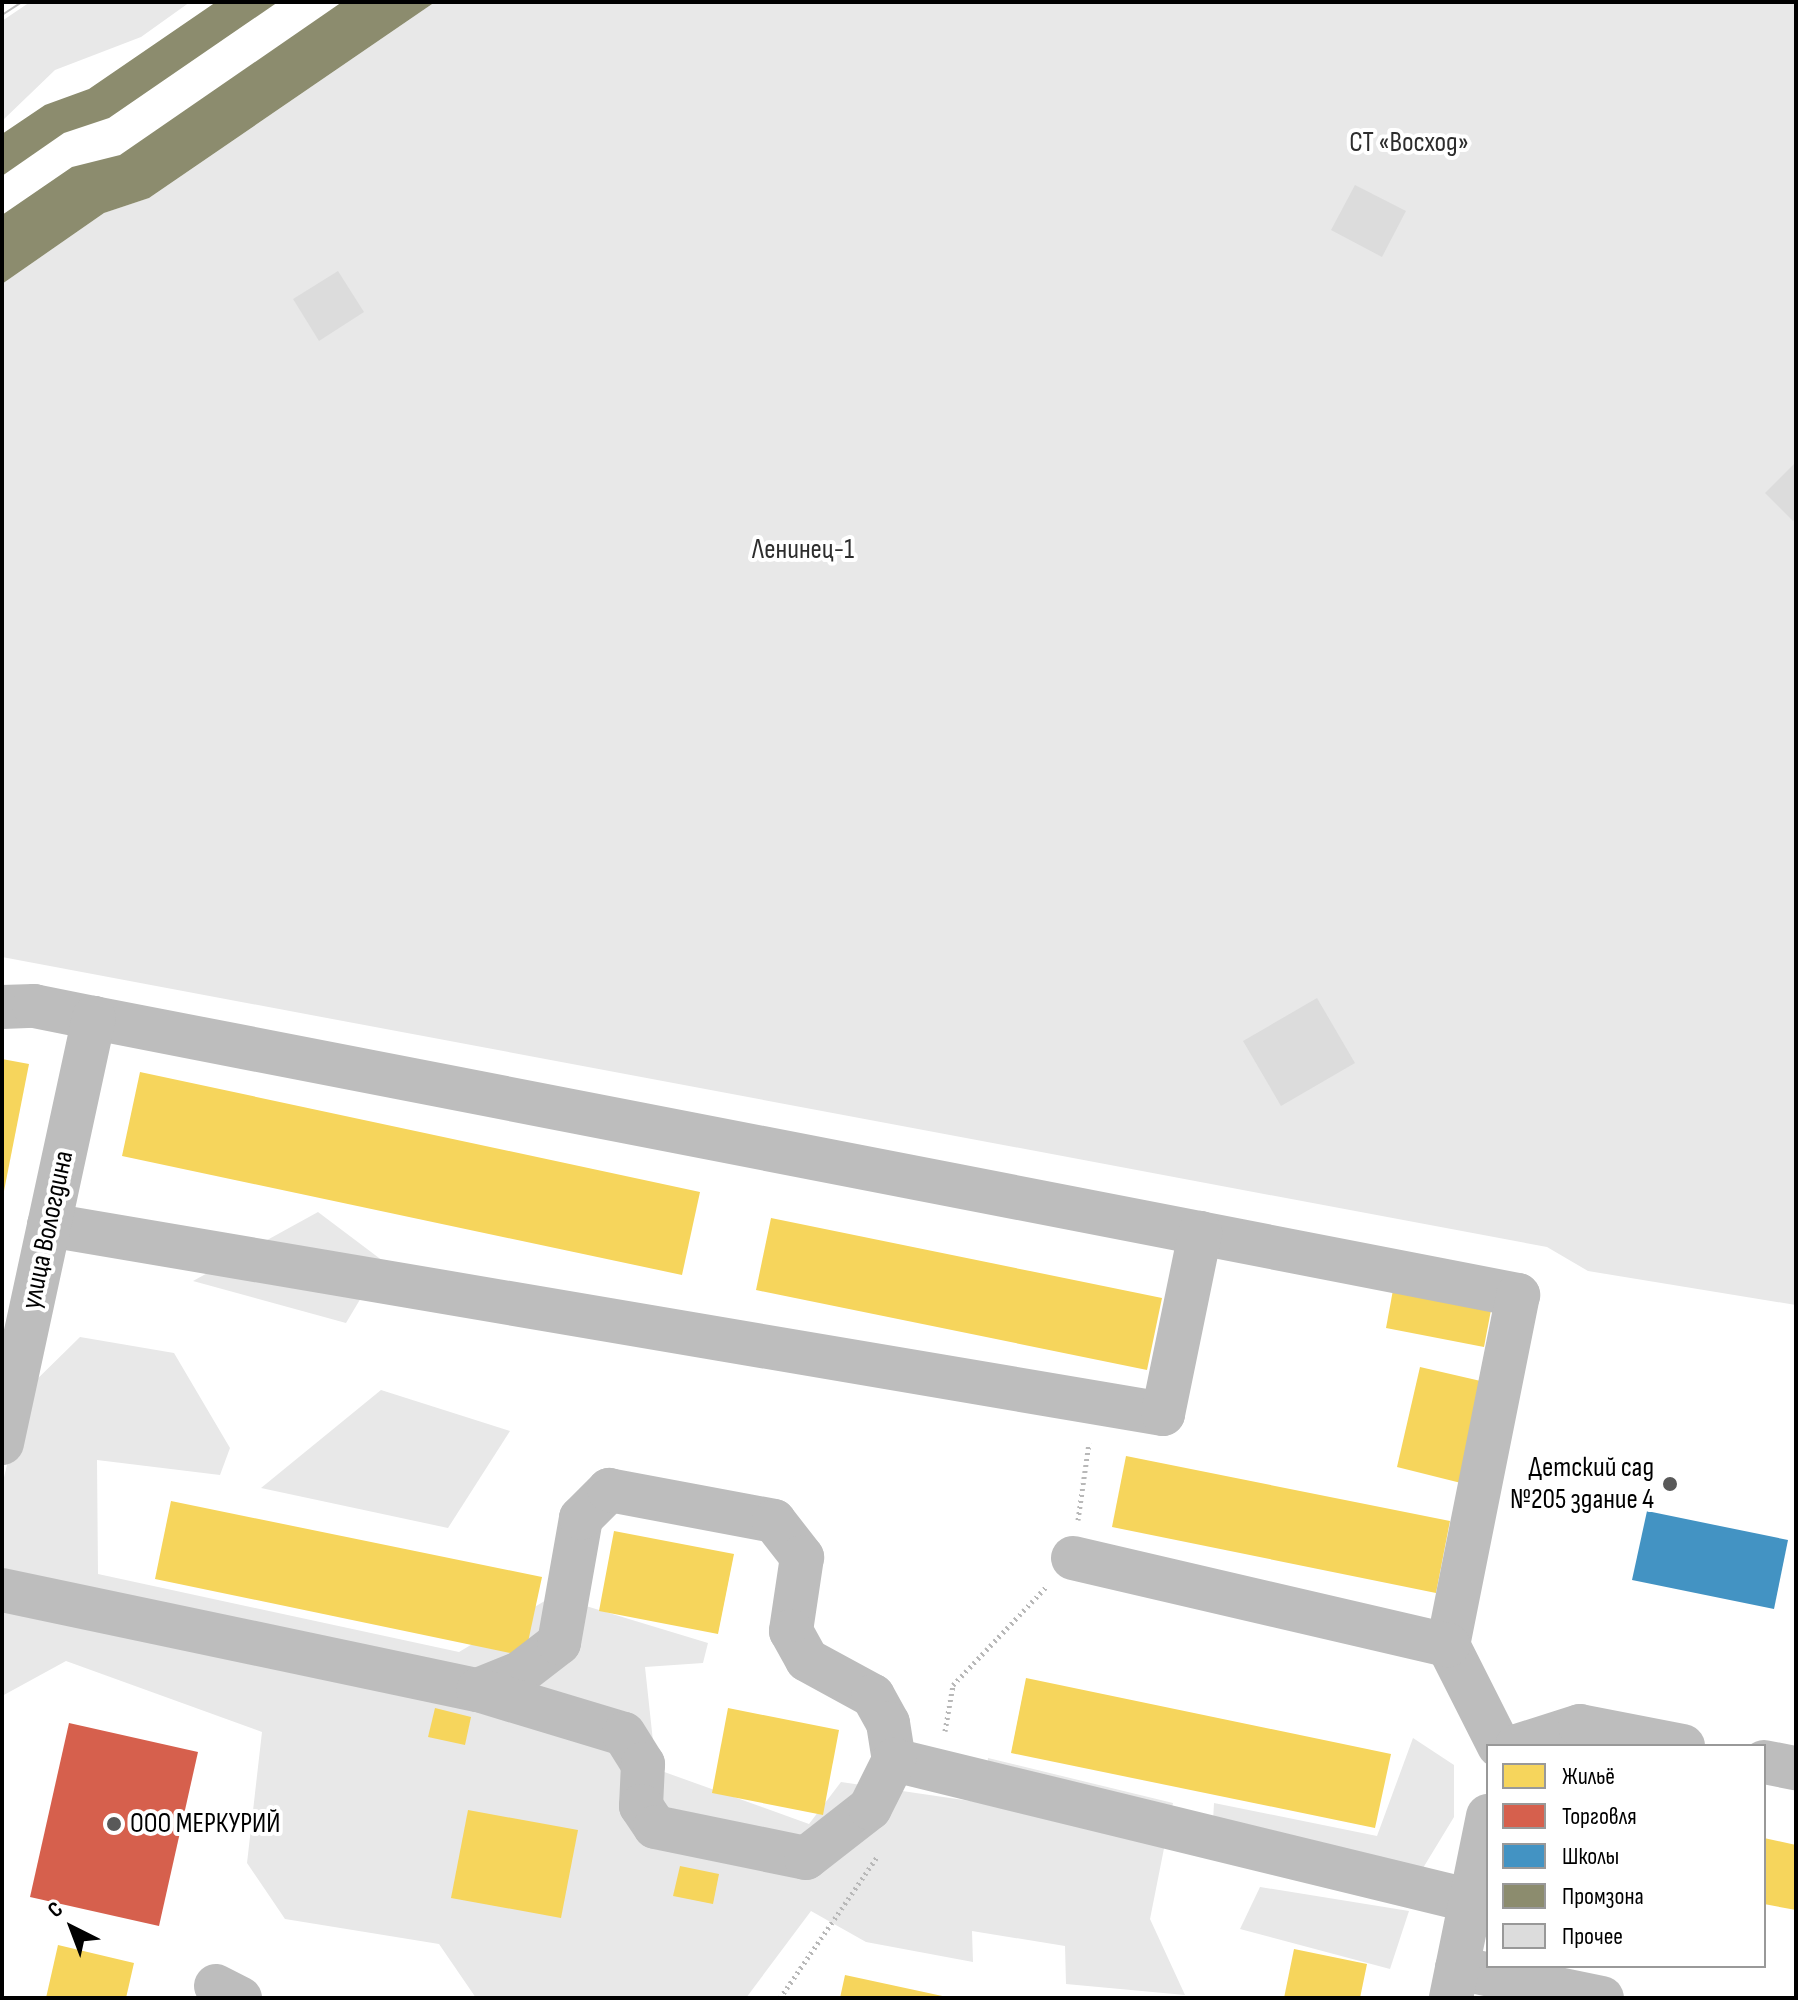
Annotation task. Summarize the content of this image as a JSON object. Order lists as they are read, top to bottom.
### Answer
{
  "streets": {
    "street": ["улица Вологдина"]
  },
  "parks": ["СТ «Восход»", "Ленинец-1"],
  "places": ["Детский сад №205 здание 4", "ООО МЕРКУРИЙ"],
  "legend": [
    "Жильё",
    "Торговля",
    "Школы",
    "Промзона",
    "Прочее"
  ],
  "north": "top left"
}
